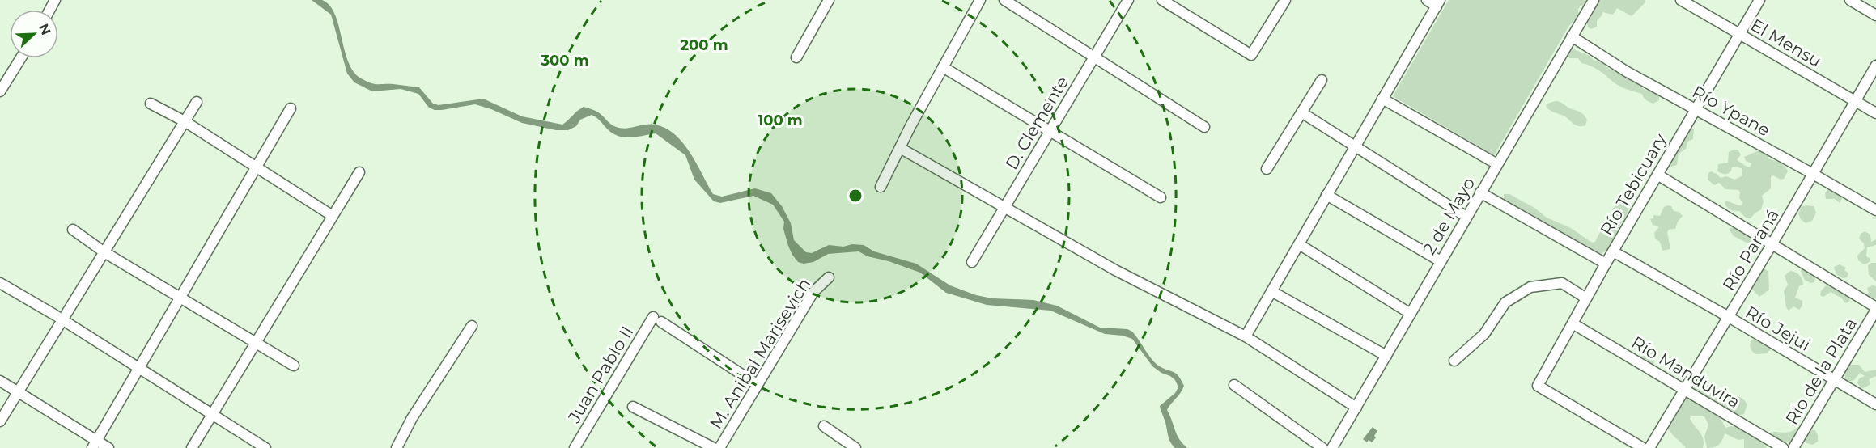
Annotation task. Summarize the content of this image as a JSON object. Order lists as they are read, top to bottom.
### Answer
{
  "streets": {
    "street": [
      "El Mensu",
      "Río Ypane",
      "D. Clemente",
      "Río Tebicuary",
      "2 de Mayo",
      "Río Paraná",
      "Río Jejui",
      "M. Anibal Marisevich",
      "Río de la Plata",
      "Río Manduvira",
      "Juan Pablo II"
    ]
  },
  "crossings": [
    ["El Mensu", "Río Tebicuary"],
    ["El Mensu", "Río Paraná"],
    ["Río Ypane", "Río Tebicuary"],
    ["Río Ypane", "2 de Mayo"],
    ["Río Ypane", "Río Paraná"],
    ["Río Tebicuary", "Río Jejui"],
    ["Río Tebicuary", "Río Manduvira"],
    ["Río Paraná", "Río Jejui"],
    ["Río Paraná", "Río Manduvira"],
    ["Río Jejui", "Río de la Plata"],
    ["M. Anibal Marisevich", "Juan Pablo II"]
  ],
  "north": "top right",
  "rings": ["200 m", "300 m", "100 m"]
}
